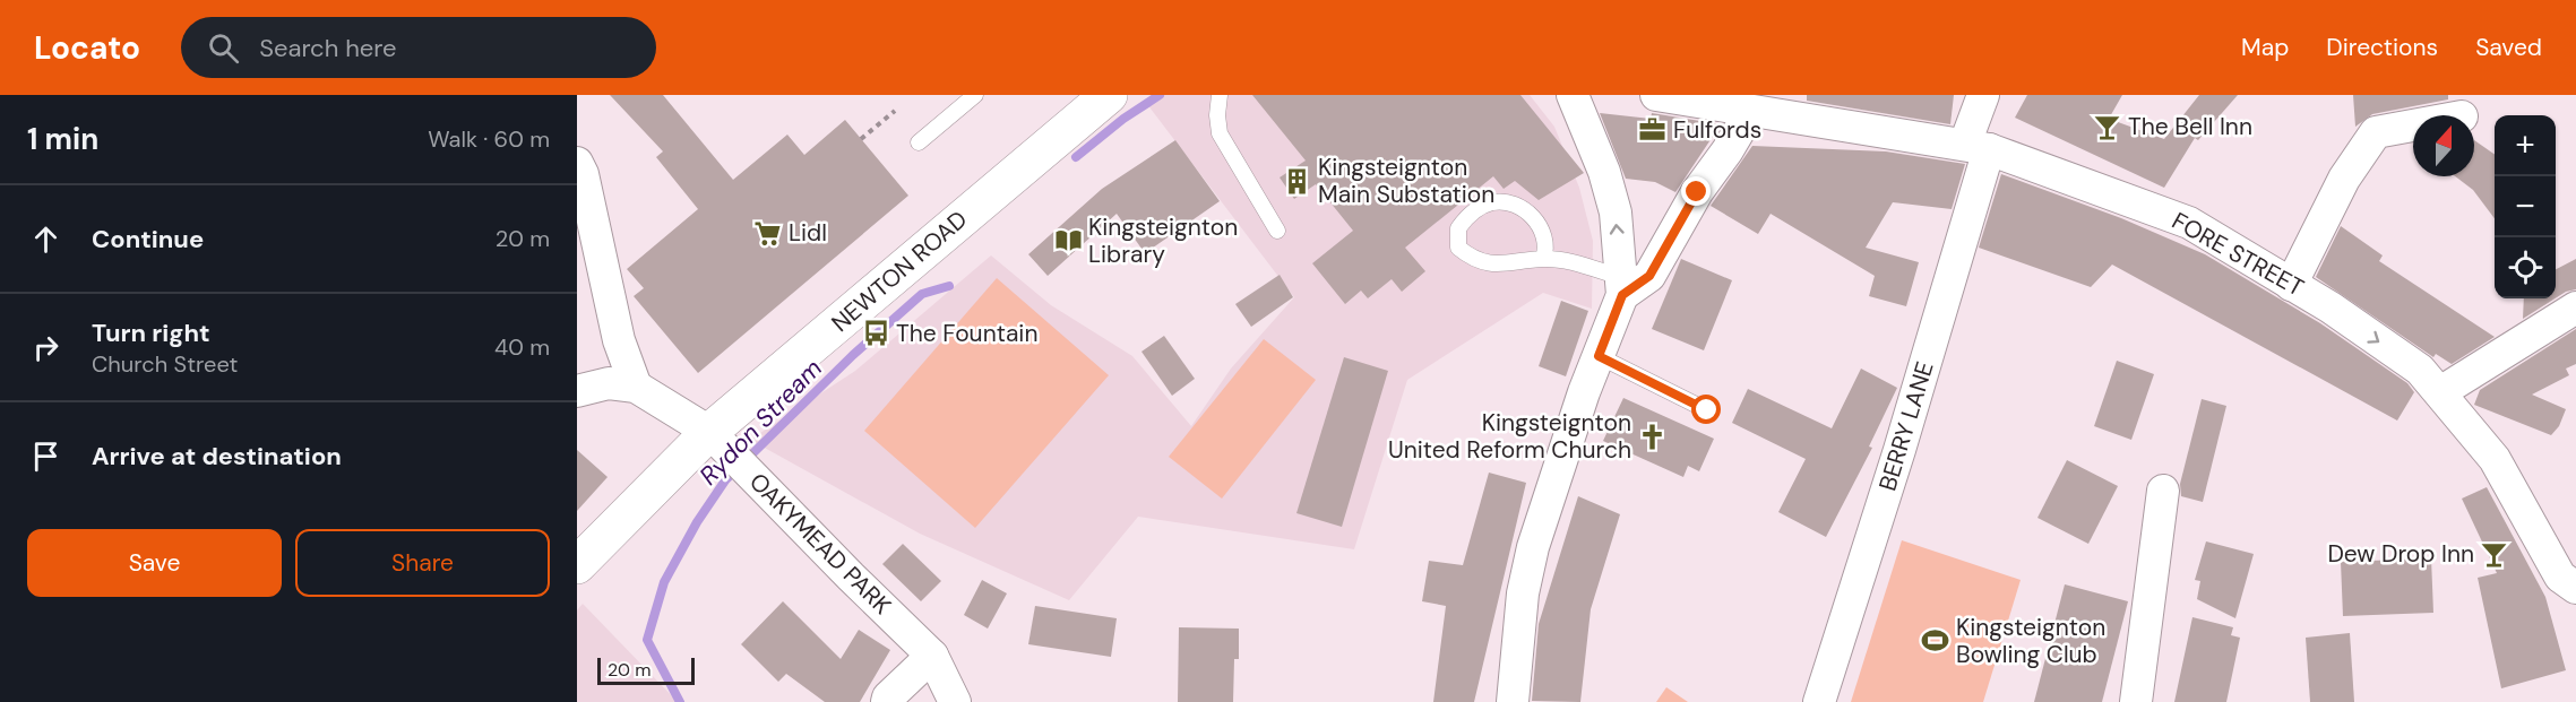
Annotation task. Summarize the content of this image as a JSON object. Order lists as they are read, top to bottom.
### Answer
{
  "streets": {
    "main road": ["NEWTON ROAD"],
    "street": ["FORE STREET", "BERRY LANE", "OAKYMEAD PARK"]
  },
  "crossings": [
    ["FORE STREET", "BERRY LANE"],
    ["NEWTON ROAD", "OAKYMEAD PARK"]
  ],
  "water": ["Rydon Stream"],
  "places": {
    "bar": ["The Bell Inn", "Dew Drop Inn"],
    "office": ["Fulfords"],
    "building": ["Kingsteignton Main Substation"],
    "supermarket": ["Lidl"],
    "library": ["Kingsteignton Library"],
    "bus stop": ["The Fountain"],
    "church": ["Kingsteignton United Reform Church"],
    "sports": ["Kingsteignton Bowling Club"]
  },
  "scale_bar": "20 m",
  "north": "top",
  "page": {
    "header": "Locato",
    "search": "Search here",
    "nav": ["Map", "Directions", "Saved"],
    "heading": ["1 min", "Walk · 60 m"],
    "map_buttons": ["+", "−"],
    "list": [
      ["Continue", "20 m"],
      ["Turn right", "Church Street", "40 m"],
      "Arrive at destination"
    ],
    "buttons": ["Save", "Share"],
    "scale": "20 m"
  }
}
